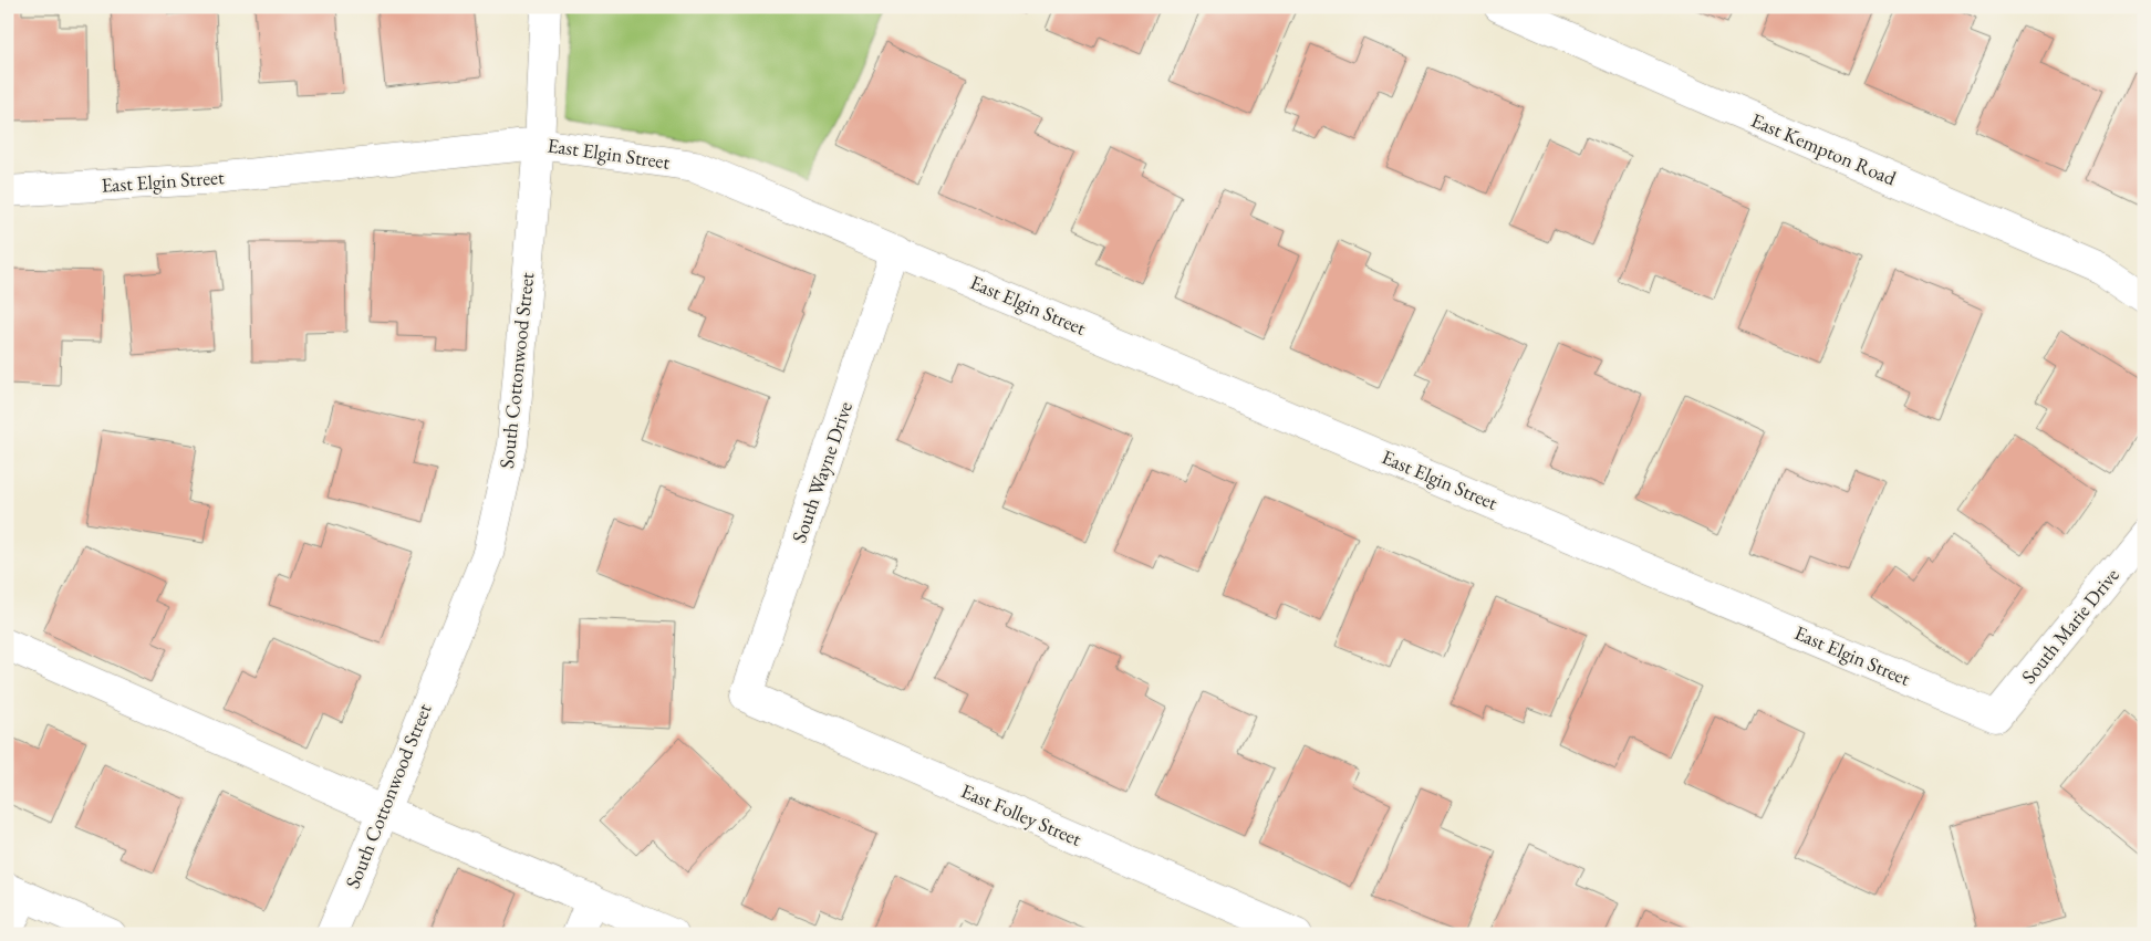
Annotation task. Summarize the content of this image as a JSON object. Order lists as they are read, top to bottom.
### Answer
{
  "streets": {
    "street": [
      "East Kempton Road",
      "East Elgin Street",
      "South Cottonwood Street",
      "South Wayne Drive",
      "South Marie Drive",
      "East Folley Street"
    ]
  },
  "crossings": [
    ["East Elgin Street", "South Cottonwood Street"],
    ["East Elgin Street", "South Wayne Drive"],
    ["East Elgin Street", "South Marie Drive"],
    ["South Wayne Drive", "East Folley Street"]
  ]
}
